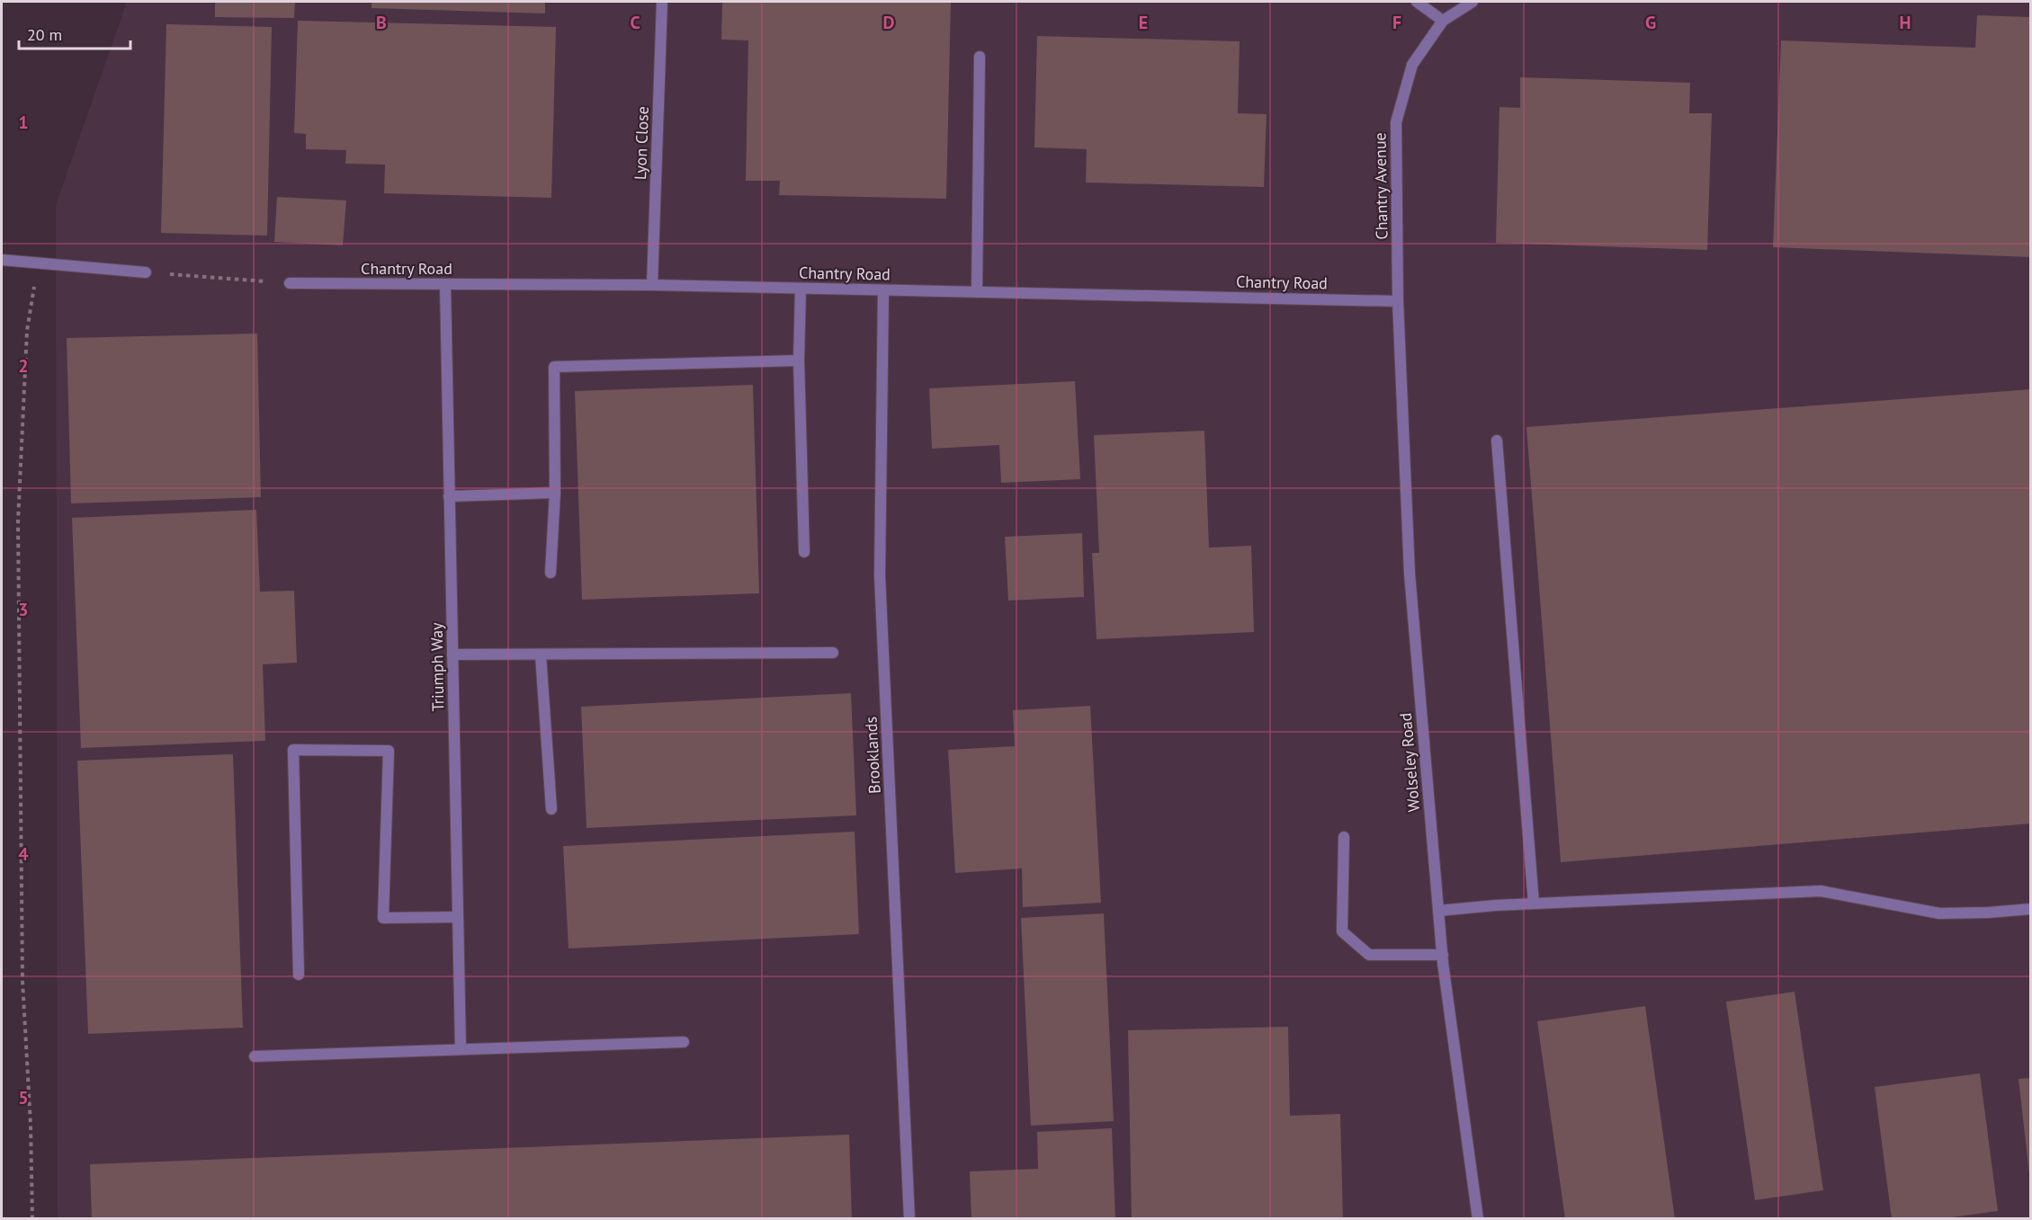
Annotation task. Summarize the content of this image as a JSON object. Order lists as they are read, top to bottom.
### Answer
{
  "streets": {
    "street": [
      "Lyon Close",
      "Chantry Avenue",
      "Chantry Road",
      "Triumph Way",
      "Brooklands",
      "Wolseley Road"
    ]
  },
  "crossings": [
    ["Lyon Close", "Chantry Road"],
    ["Chantry Avenue", "Chantry Road"],
    ["Chantry Avenue", "Wolseley Road"],
    ["Chantry Road", "Triumph Way"],
    ["Chantry Road", "Brooklands"],
    ["Chantry Road", "Wolseley Road"]
  ],
  "scale_bar": "20 m",
  "grid": {
    "columns": [
      "B",
      "C",
      "D",
      "E",
      "F",
      "G",
      "H"
    ],
    "rows": [
      "1",
      "2",
      "3",
      "4",
      "5"
    ]
  }
}
